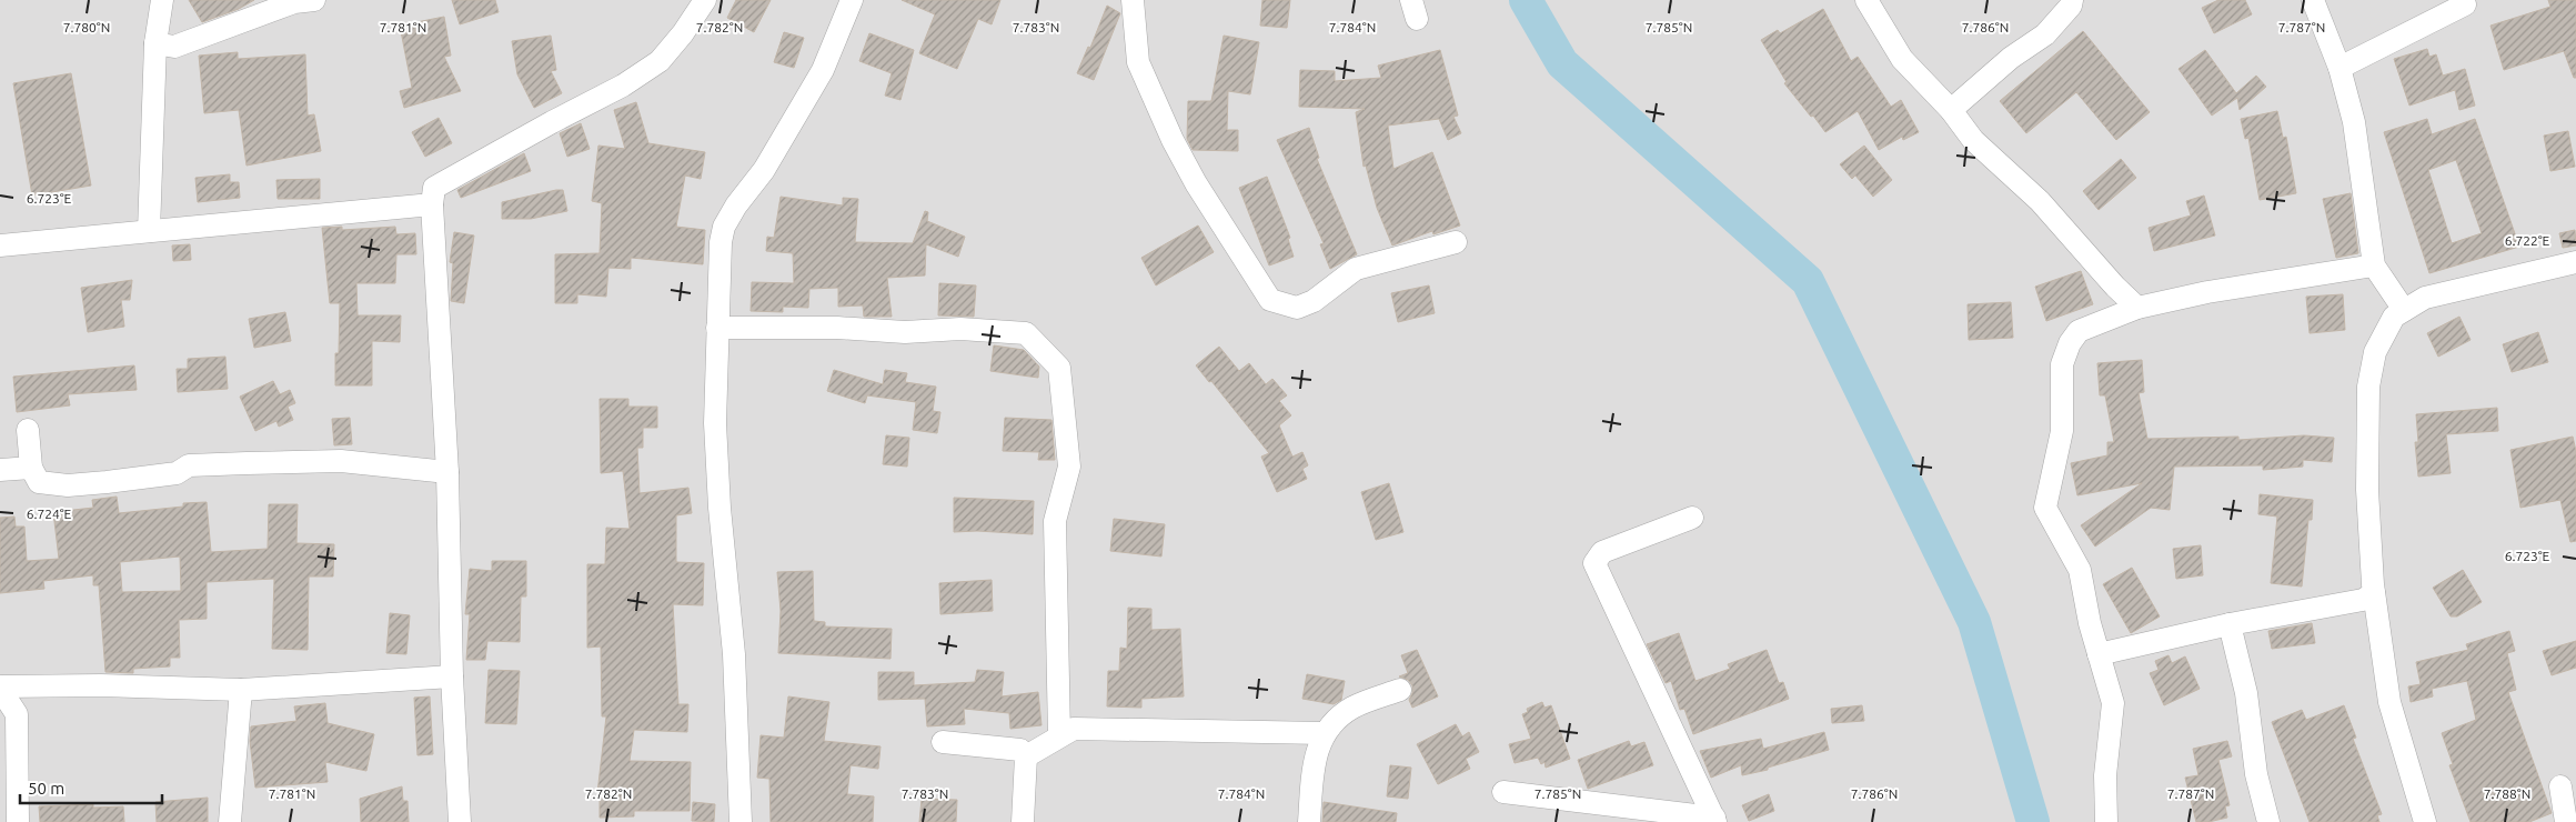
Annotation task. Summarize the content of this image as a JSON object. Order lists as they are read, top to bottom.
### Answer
{
  "scale_bar": "50 m",
  "coordinates": [
    "7.780°N",
    "7.781°N",
    "7.782°N",
    "7.783°N",
    "7.784°N",
    "7.785°N",
    "7.786°N",
    "7.787°N",
    "6.723°E",
    "6.722°E",
    "6.724°E",
    "7.788°N"
  ]
}
